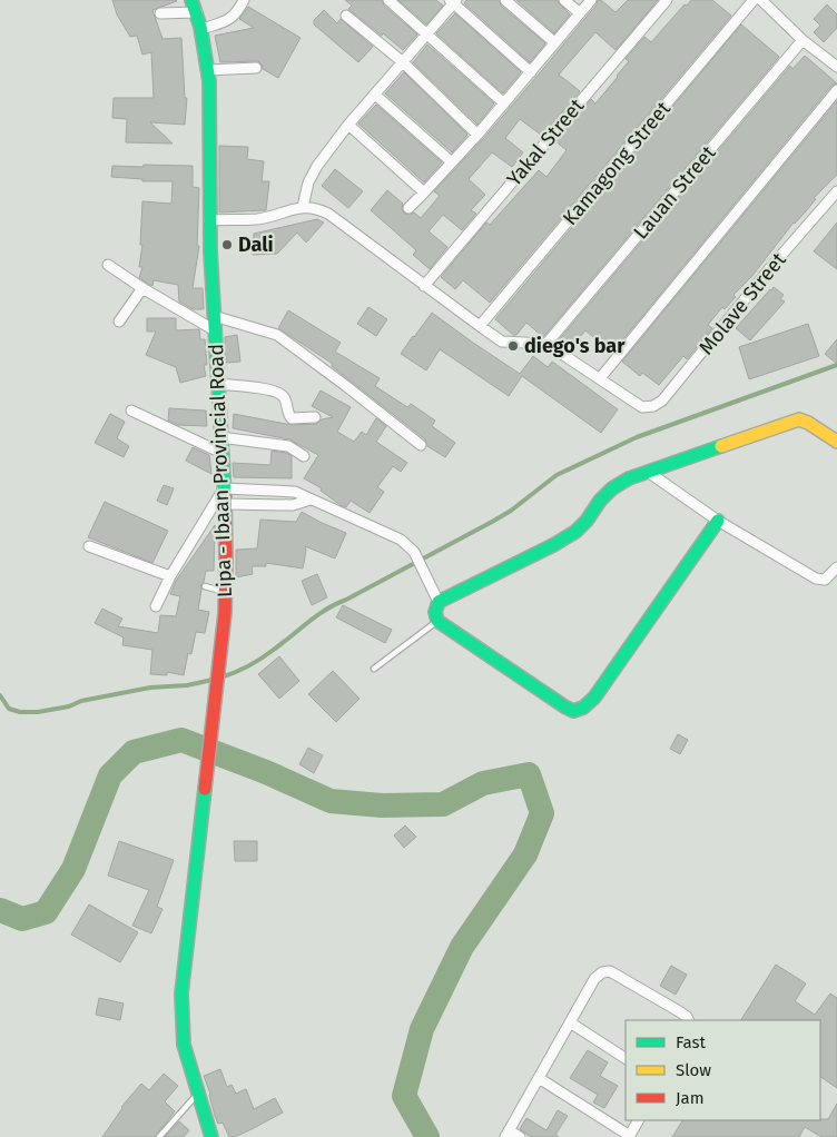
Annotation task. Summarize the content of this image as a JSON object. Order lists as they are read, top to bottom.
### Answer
{
  "streets": {
    "main road": ["Lipa - Ibaan Provincial Road"],
    "street": [
      "Yakal Street",
      "Kamagong Street",
      "Lauan Street",
      "Molave Street"
    ]
  },
  "places": ["Dali", "diego's bar"],
  "legend": ["Fast", "Slow", "Jam"]
}
